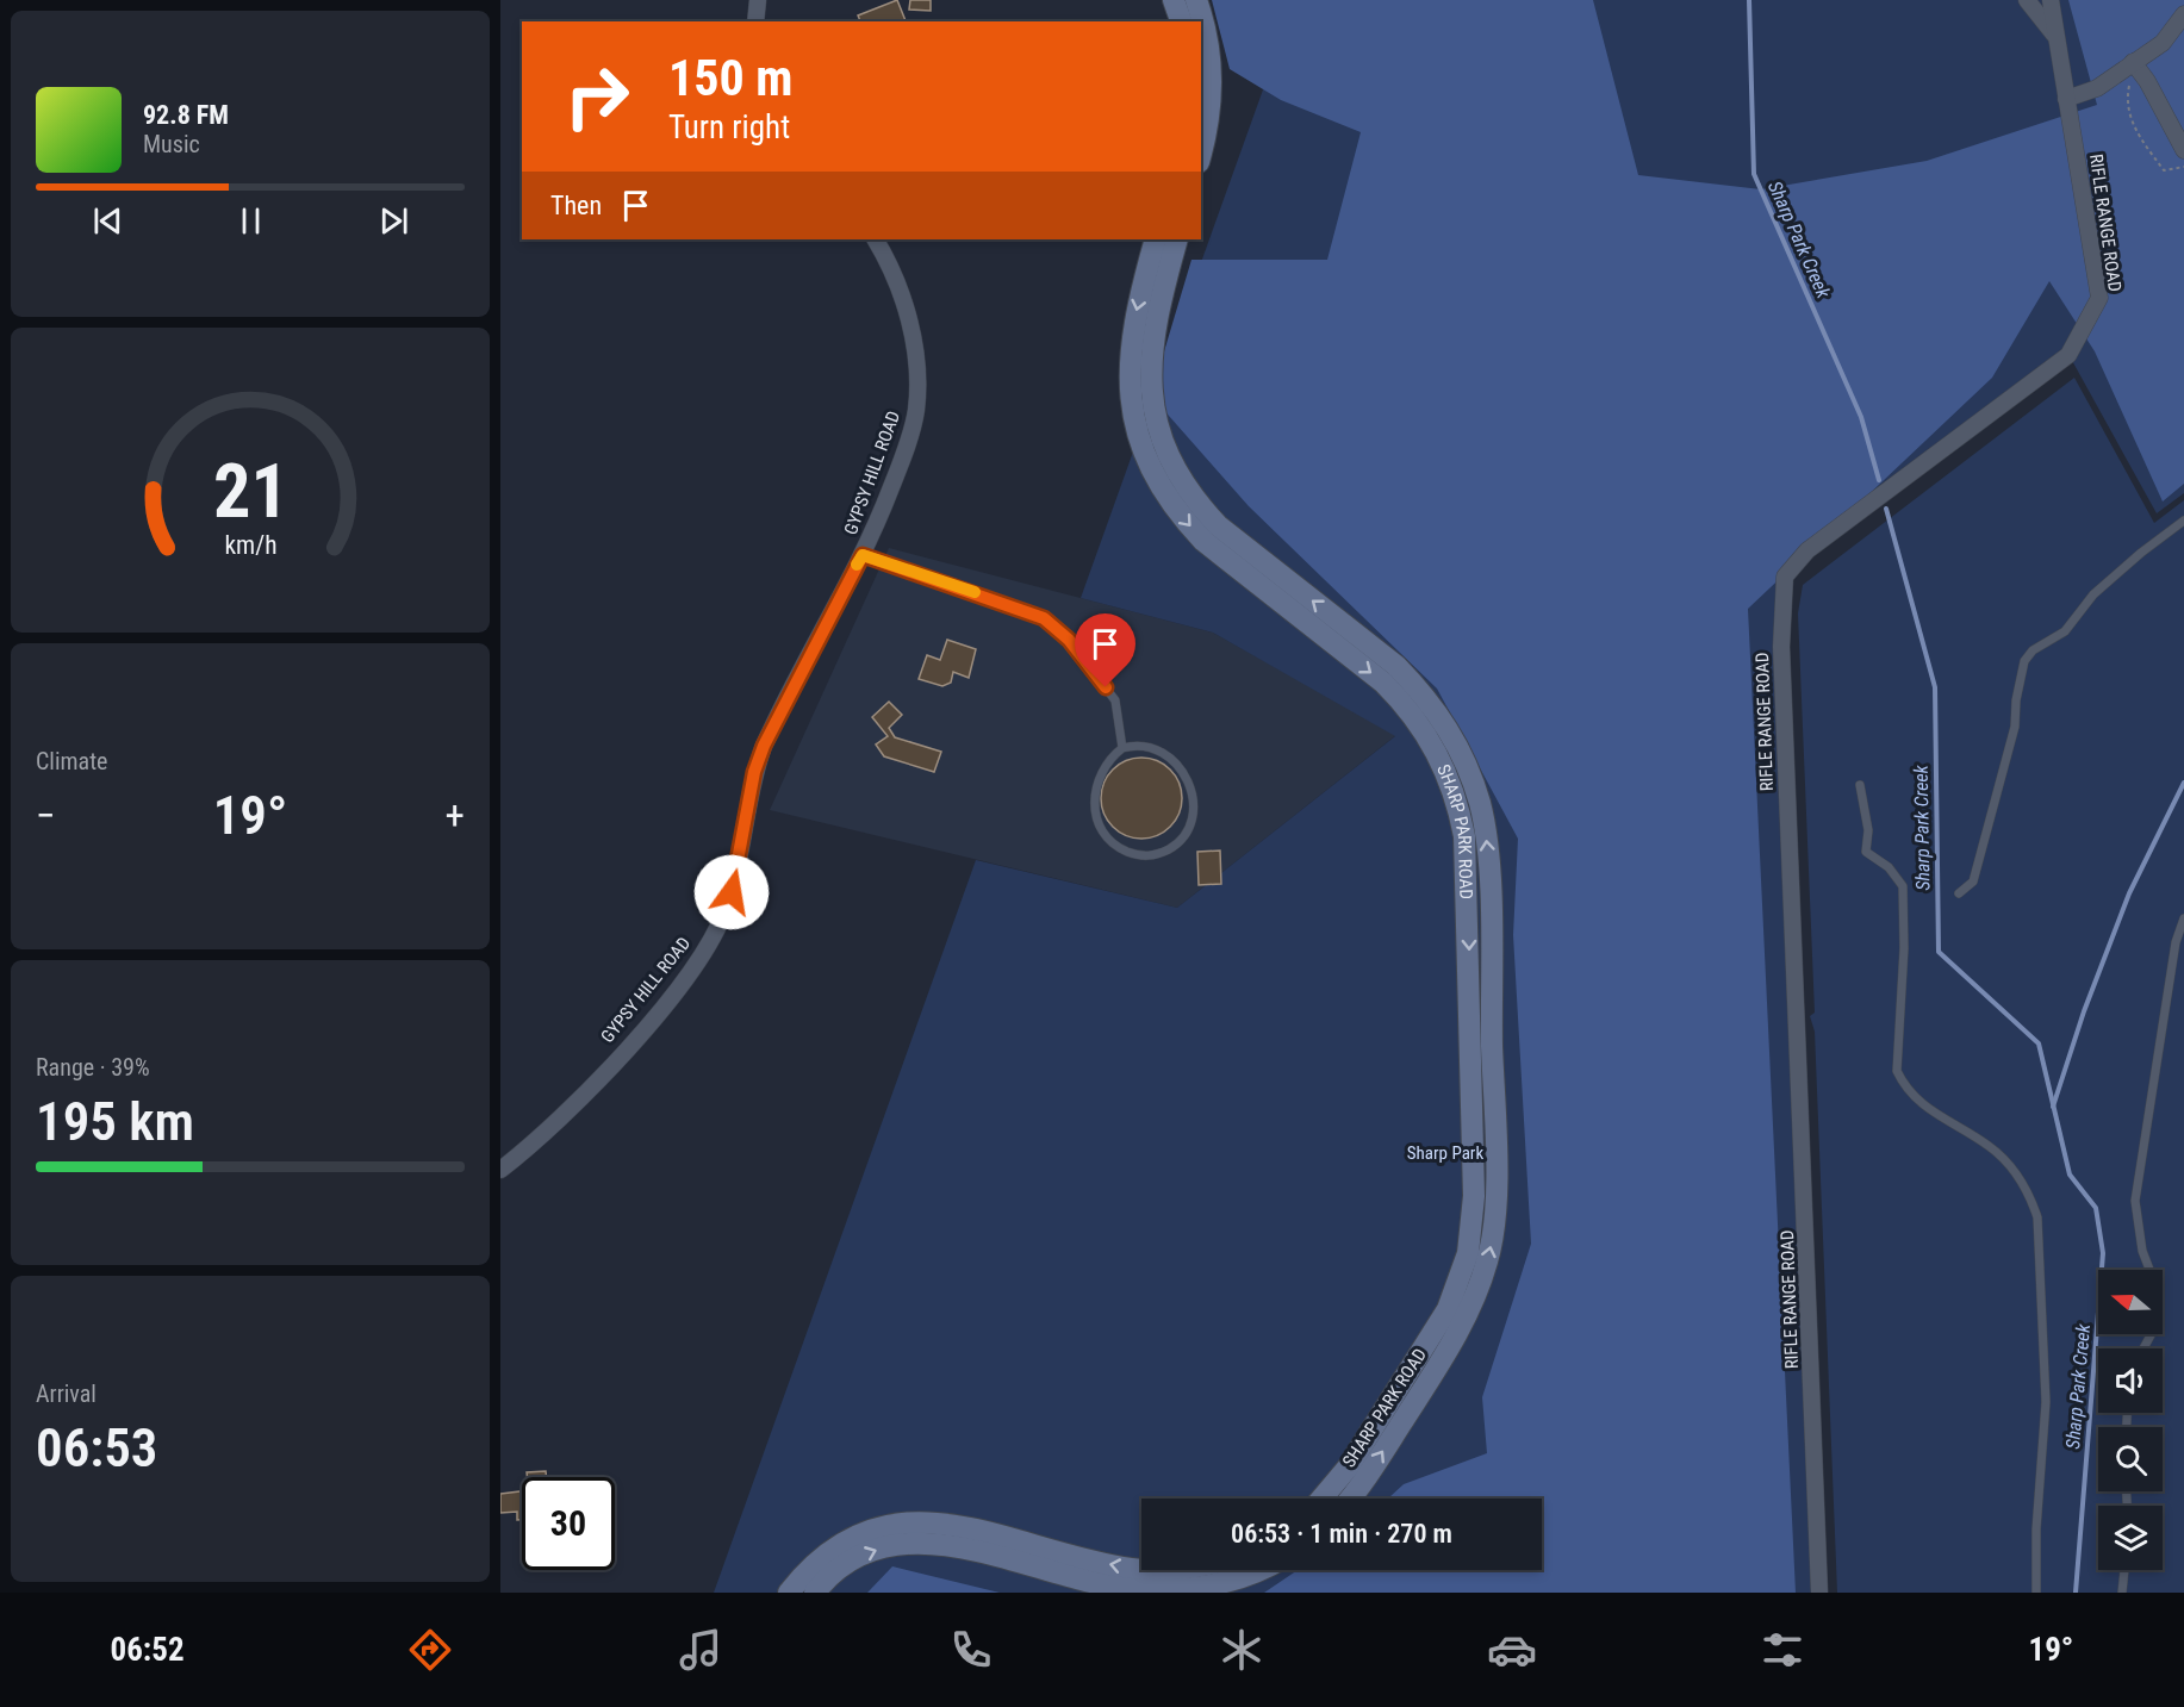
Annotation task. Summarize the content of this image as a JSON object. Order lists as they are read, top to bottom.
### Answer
{
  "streets": {
    "main road": ["SHARP PARK ROAD"],
    "street": ["RIFLE RANGE ROAD", "GYPSY HILL ROAD"]
  },
  "water": ["Sharp Park Creek"],
  "parks": ["Sharp Park"],
  "north": "left",
  "page": {
    "turn": ["150 m", "Turn right"],
    "song": ["92.8 FM", "Music"],
    "then": "Then",
    "tile": [
      "Climate",
      ["Range · 39%", "195 km"],
      ["Arrival", "06:53"]
    ],
    "heat": ["−", "19°", "+"],
    "limit": "30",
    "trip": "06:53 · 1 min · 270 m",
    "tabs": ["06:52", "19°"],
    "gauge": ["21", "km/h"]
  }
}
